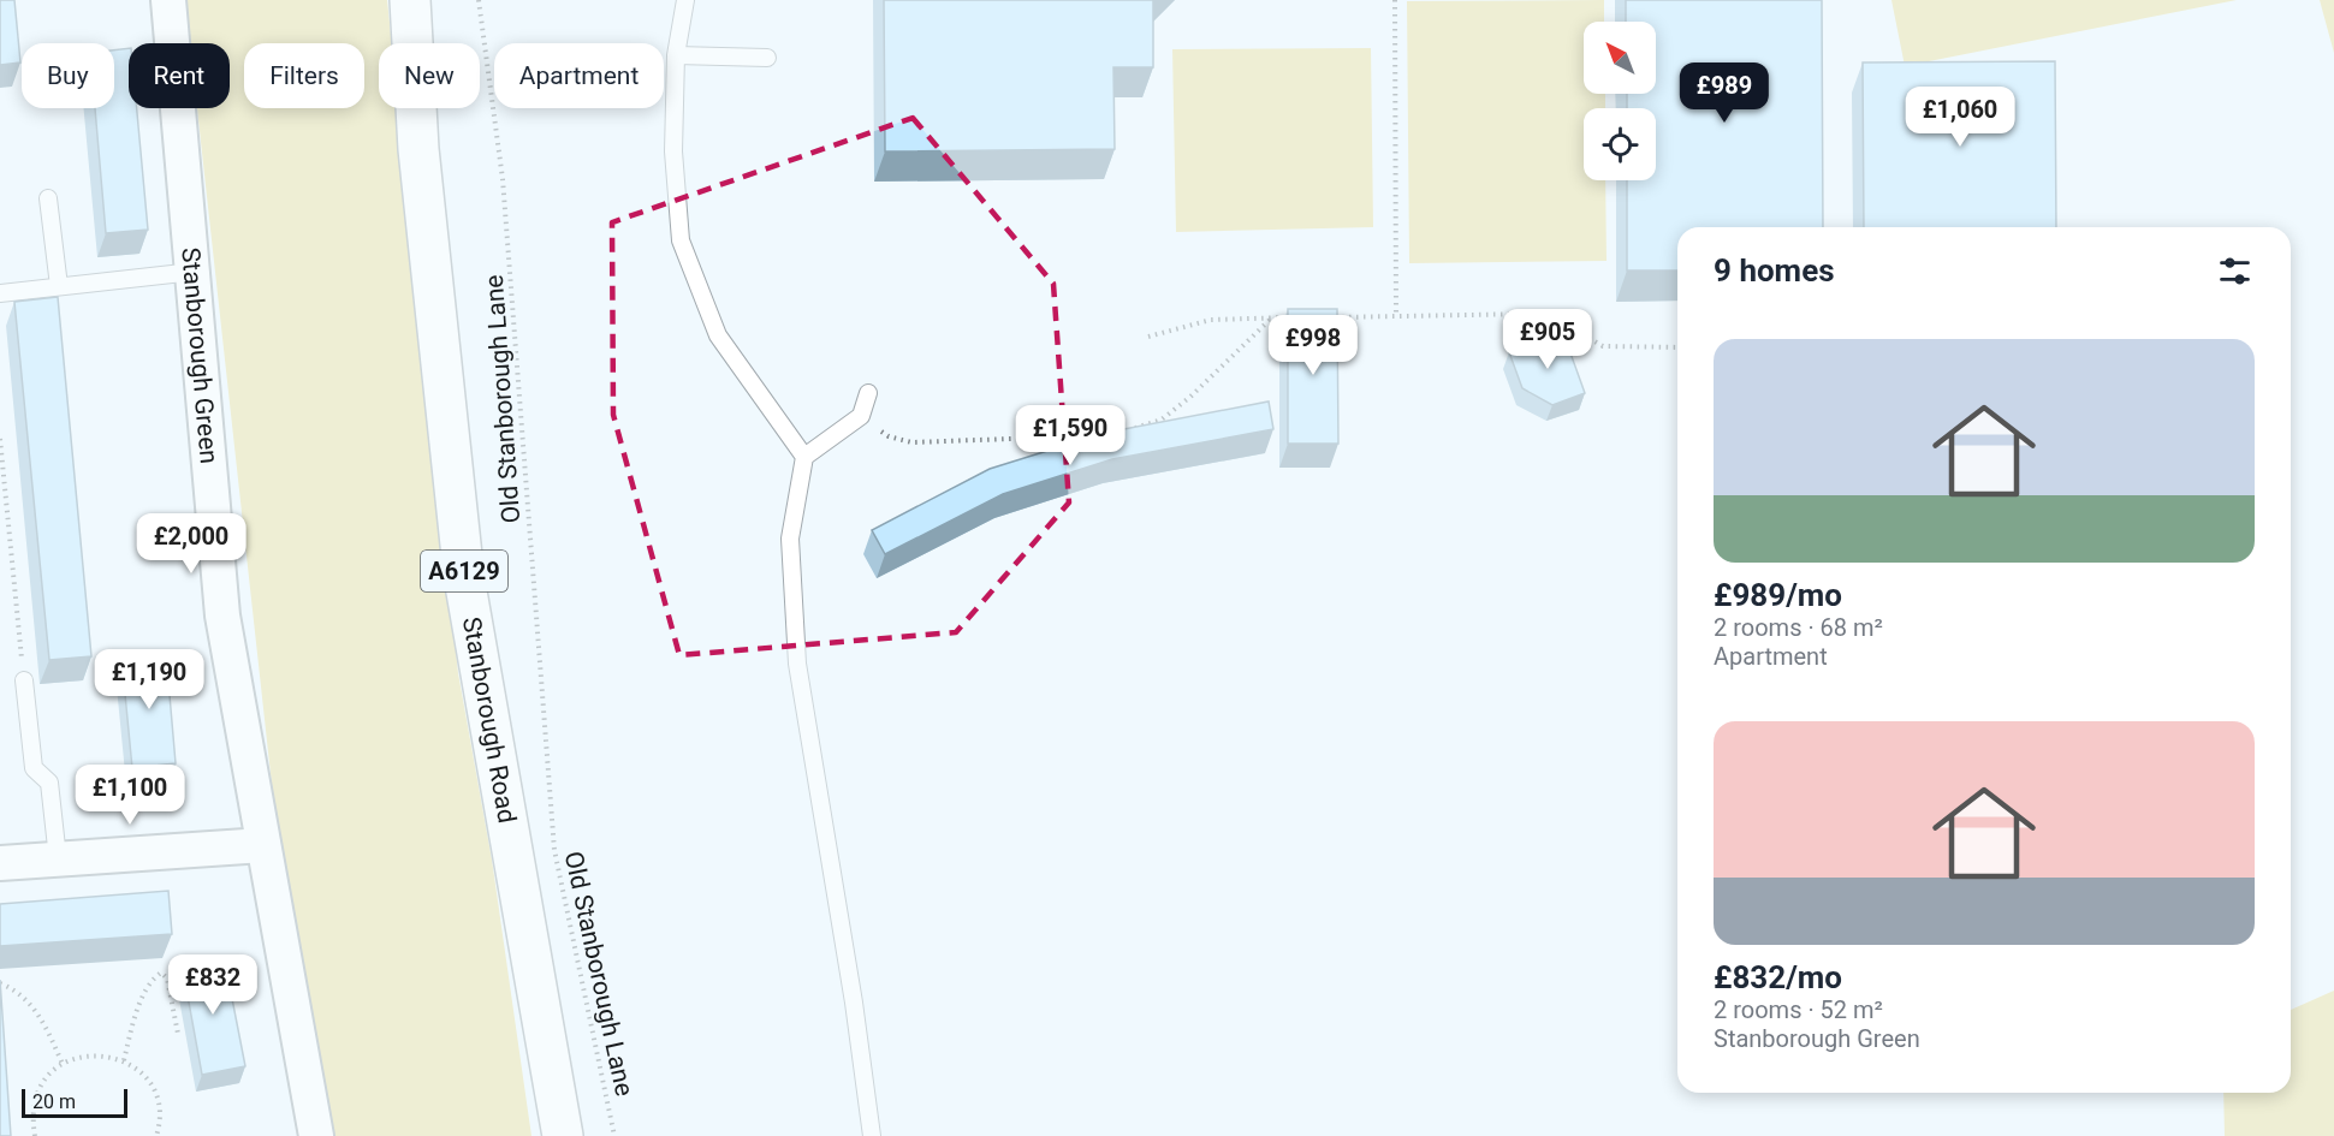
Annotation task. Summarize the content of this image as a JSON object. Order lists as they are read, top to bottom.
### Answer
{
  "streets": {
    "main road": ["A6129", "Stanborough Road"],
    "street": ["Stanborough Green"],
    "path": ["Old Stanborough Lane"]
  },
  "scale_bar": "20 m",
  "north": "top left",
  "page": {
    "chip": [
      "Buy",
      "Rent",
      "Filters",
      "New",
      "Apartment"
    ],
    "price": [
      "£989",
      "£1,060",
      "£905",
      "£998",
      "£1,590",
      "£2,000",
      "£1,190",
      "£1,100",
      "£832"
    ],
    "heading": "9 homes",
    "list": [
      {
        "name": "£989/mo",
        "note": "2 rooms · 68 m² · Apartment"
      },
      {
        "name": "£832/mo",
        "note": "2 rooms · 52 m² · Stanborough Green"
      }
    ],
    "scale": "20 m"
  }
}
